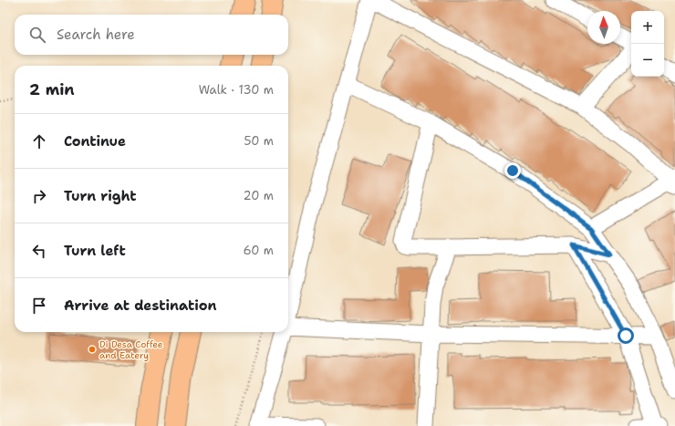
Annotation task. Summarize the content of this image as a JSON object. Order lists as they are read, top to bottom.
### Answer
{
  "places": ["Di Desa Coffee and Eatery"],
  "north": "top",
  "page": {
    "map_buttons": ["+", "−"],
    "search": "Search here",
    "heading": ["2 min", "Walk · 130 m"],
    "list": [
      ["Continue", "50 m"],
      ["Turn right", "20 m"],
      ["Turn left", "60 m"],
      "Arrive at destination"
    ]
  }
}
